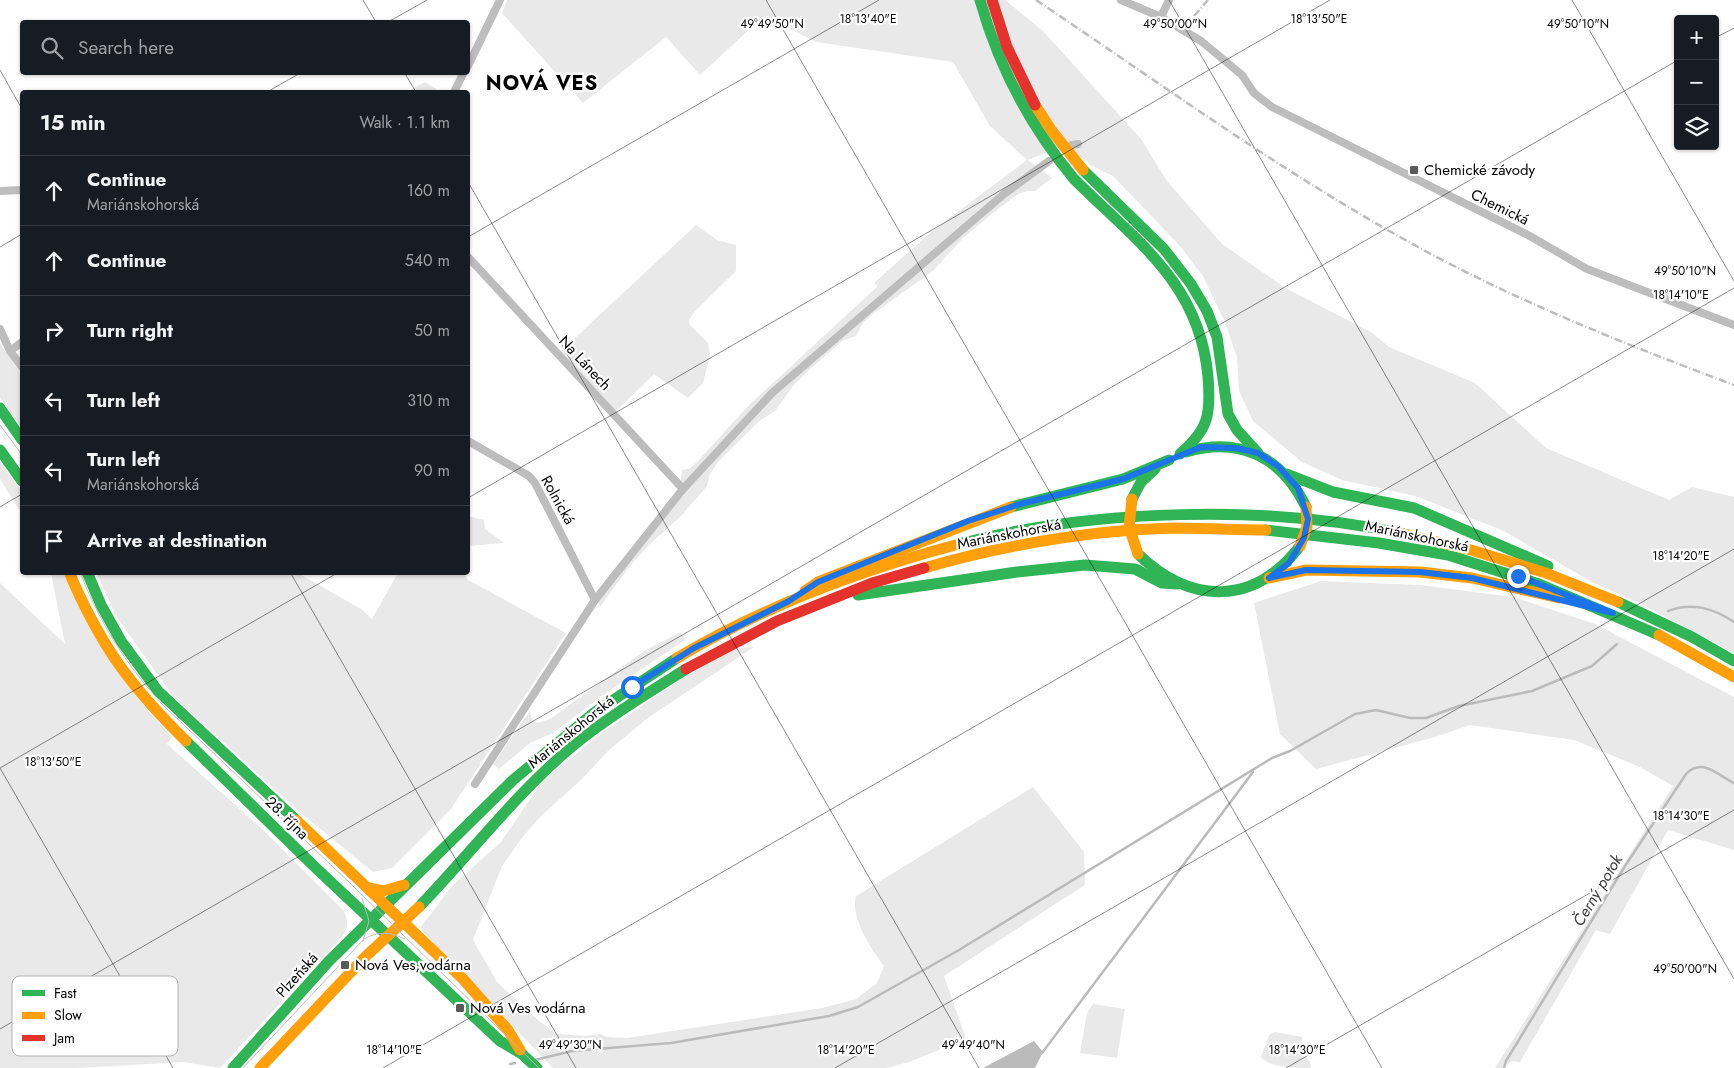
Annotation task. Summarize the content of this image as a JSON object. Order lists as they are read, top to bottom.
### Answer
{
  "streets": {
    "main road": ["Mariánskohorská", "28. října", "Plzeňská"],
    "street": ["Chemická", "Na Lánech", "Rolnická"]
  },
  "crossings": [
    ["Mariánskohorská", "28. října"],
    ["Mariánskohorská", "Plzeňská"],
    ["28. října", "Plzeňská"]
  ],
  "districts": ["NOVÁ VES"],
  "water": ["Černý potok"],
  "places": {
    "transit": ["Chemické závody", "Nová Ves,vodárna", "Nová Ves vodárna"]
  },
  "legend": ["Fast", "Slow", "Jam"],
  "page": {
    "map_buttons": ["+", "−"],
    "search": "Search here",
    "heading": ["15 min", "Walk · 1.1 km"],
    "list": [
      ["Continue", "Mariánskohorská", "160 m"],
      ["Continue", "540 m"],
      ["Turn right", "50 m"],
      ["Turn left", "310 m"],
      ["Turn left", "Mariánskohorská", "90 m"],
      "Arrive at destination"
    ]
  },
  "coordinates": [
    "18°13'40\"E",
    "18°13'50\"E",
    "49°49'50\"N",
    "49°50'10\"N",
    "49°50'00\"N",
    "18°14'10\"E",
    "18°14'20\"E",
    "18°14'30\"E",
    "49°49'30\"N",
    "49°49'40\"N"
  ]
}
